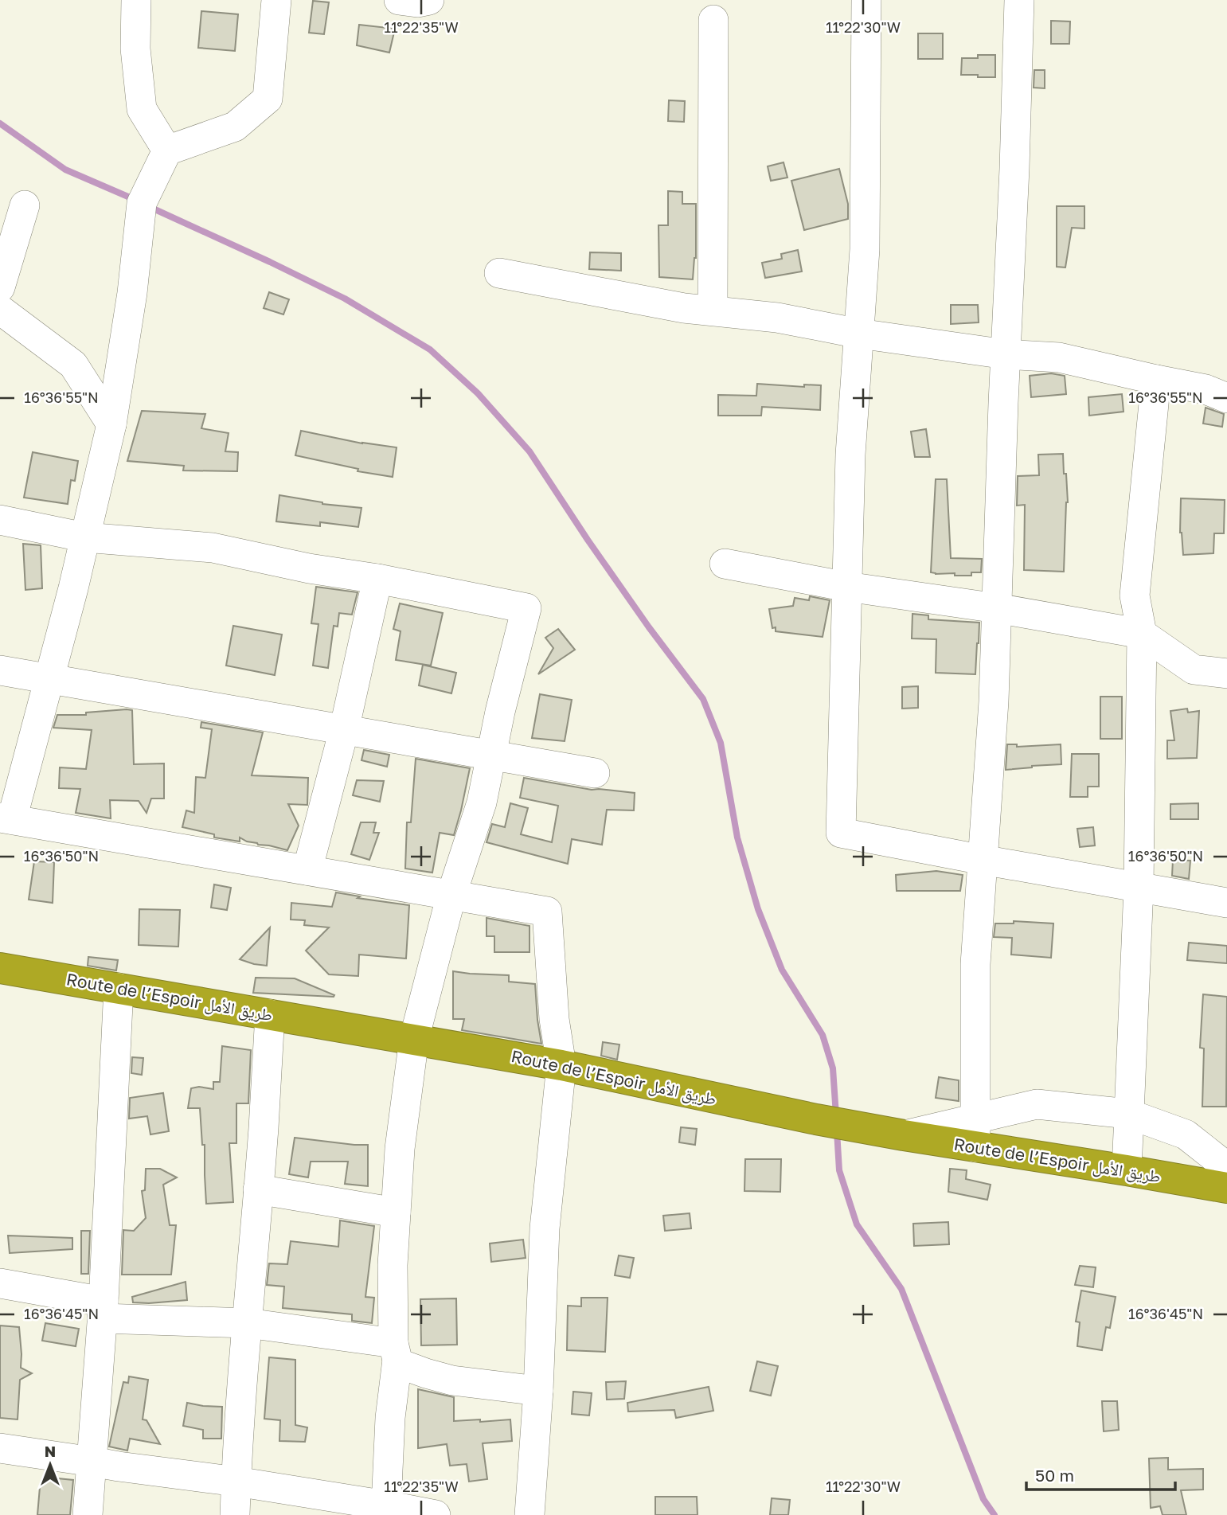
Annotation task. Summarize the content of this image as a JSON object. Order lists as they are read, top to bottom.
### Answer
{
  "streets": {
    "highway": ["Route de l’Espoir طريق الأمل"]
  },
  "scale_bar": "50 m",
  "north": "top",
  "coordinates": [
    "11°22'35\"W",
    "11°22'30\"W",
    "16°36'55\"N",
    "16°36'50\"N",
    "16°36'45\"N"
  ]
}
